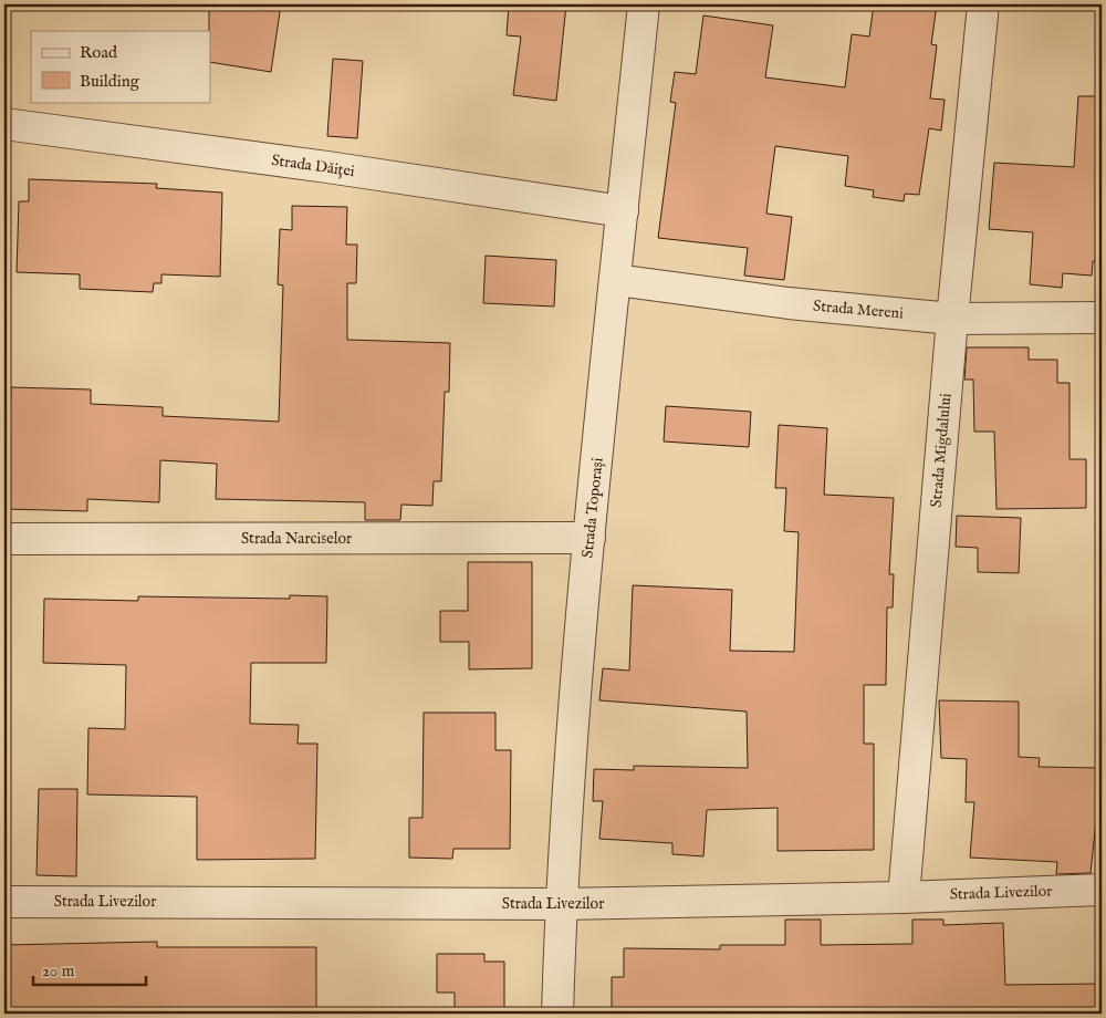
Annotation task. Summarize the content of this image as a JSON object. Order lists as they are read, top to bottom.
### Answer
{
  "streets": {
    "street": [
      "Strada Dăiței",
      "Strada Mereni",
      "Strada Migdalului",
      "Strada Toporași",
      "Strada Narciselor",
      "Strada Livezilor"
    ]
  },
  "crossings": [
    ["Strada Dăiței", "Strada Toporași"],
    ["Strada Mereni", "Strada Migdalului"],
    ["Strada Mereni", "Strada Toporași"],
    ["Strada Migdalului", "Strada Livezilor"],
    ["Strada Toporași", "Strada Narciselor"],
    ["Strada Toporași", "Strada Livezilor"]
  ],
  "legend": ["Road", "Building"],
  "scale_bar": "20 m"
}
